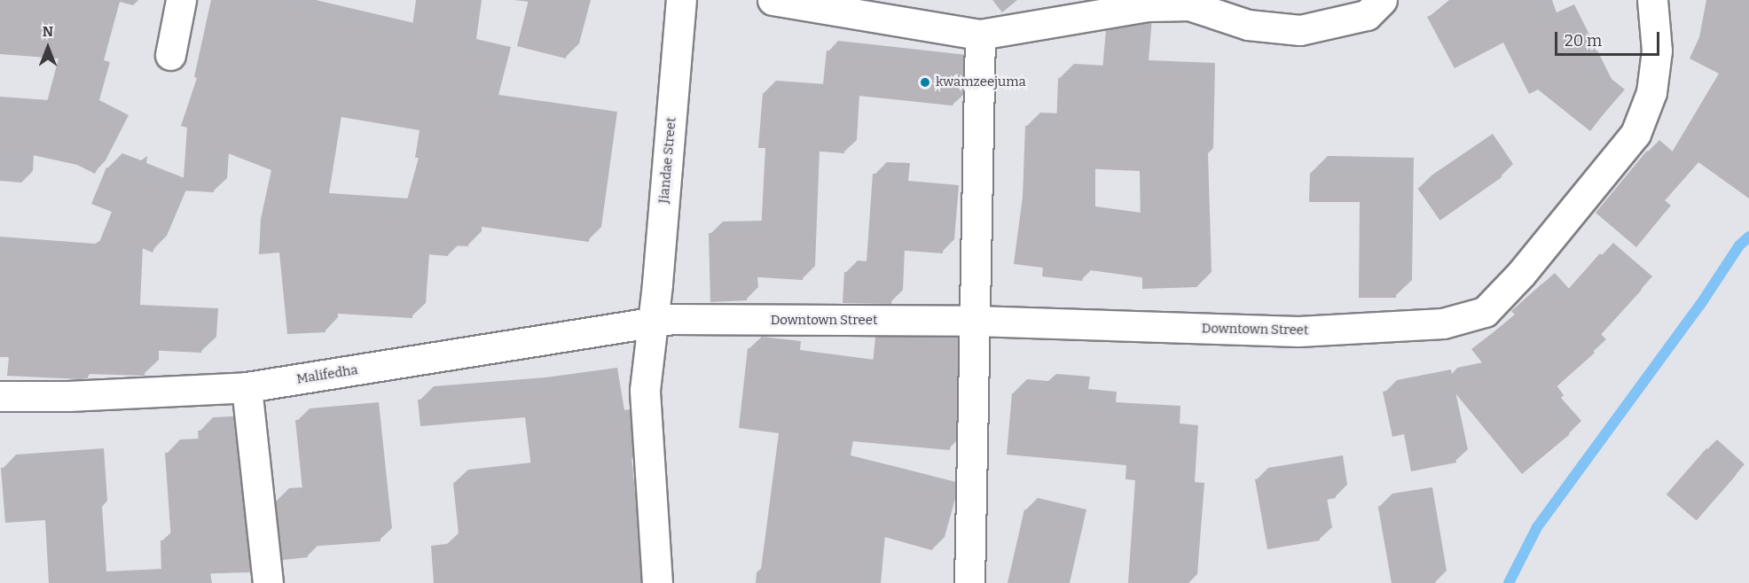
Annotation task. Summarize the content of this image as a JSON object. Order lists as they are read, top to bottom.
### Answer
{
  "streets": {
    "street": ["Jiandae Street", "Downtown Street", "Malifedha"]
  },
  "crossings": [
    ["Jiandae Street", "Downtown Street"],
    ["Jiandae Street", "Malifedha"],
    ["Downtown Street", "Malifedha"]
  ],
  "places": ["kwamzeejuma"],
  "scale_bar": "20 m",
  "north": "top"
}
